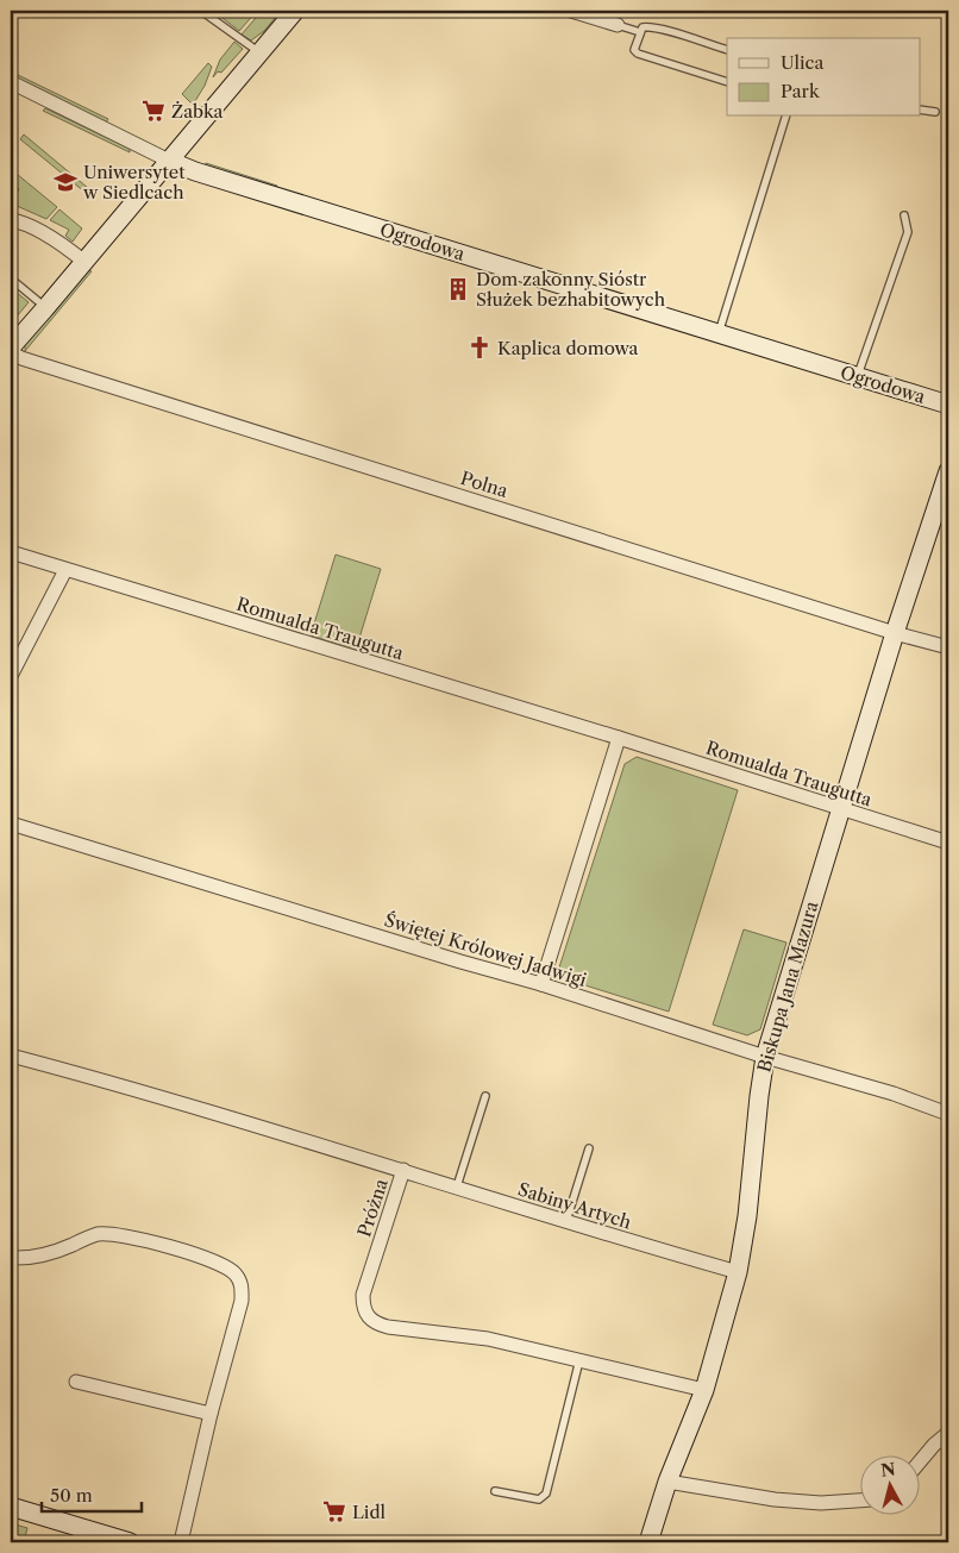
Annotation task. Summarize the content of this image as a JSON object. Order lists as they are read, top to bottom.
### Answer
{
  "streets": {
    "street": [
      "Ogrodowa",
      "Polna",
      "Romualda Traugutta",
      "Świętej Królowej Jadwigi",
      "Biskupa Jana Mazura",
      "Sabiny Artych",
      "Próżna"
    ]
  },
  "crossings": [
    ["Polna", "Biskupa Jana Mazura"],
    ["Romualda Traugutta", "Biskupa Jana Mazura"],
    ["Świętej Królowej Jadwigi", "Biskupa Jana Mazura"],
    ["Biskupa Jana Mazura", "Sabiny Artych"],
    ["Biskupa Jana Mazura", "Próżna"],
    ["Sabiny Artych", "Próżna"]
  ],
  "places": {
    "supermarket": ["Żabka", "Lidl"],
    "school or university": ["Uniwersytet w Siedlcach"],
    "building": ["Dom zakonny Sióstr Służek bezhabitowych"],
    "church": ["Kaplica domowa"]
  },
  "legend": ["Ulica", "Park"],
  "scale_bar": "50 m",
  "north": "top"
}
